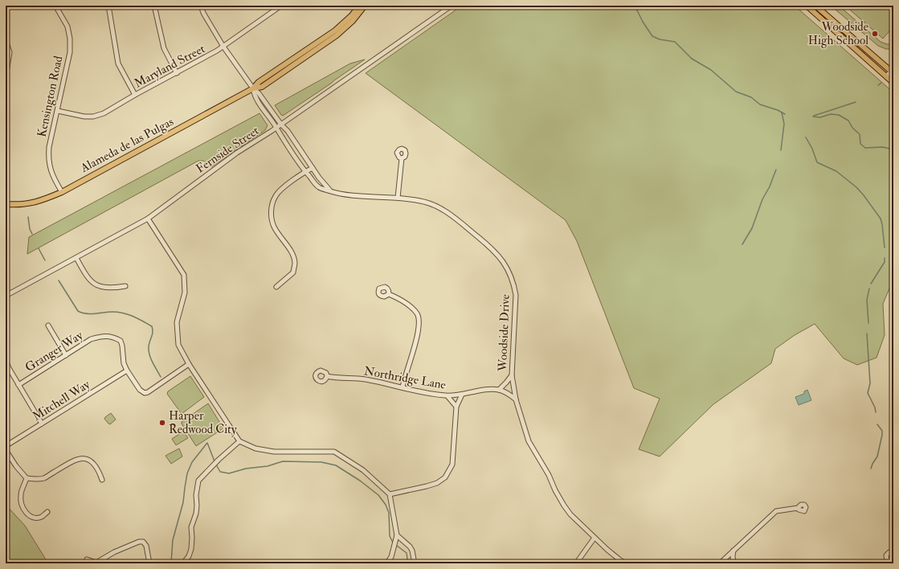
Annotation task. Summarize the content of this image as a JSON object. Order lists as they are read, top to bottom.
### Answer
{
  "streets": {
    "main road": ["Alameda de las Pulgas"],
    "street": [
      "Maryland Street",
      "Kensington Road",
      "Fernside Street",
      "Woodside Drive",
      "Granger Way",
      "Northridge Lane",
      "Mitchell Way"
    ]
  },
  "crossings": [
    ["Maryland Street", "Kensington Road"],
    ["Kensington Road", "Alameda de las Pulgas"],
    ["Alameda de las Pulgas", "Woodside Drive"],
    ["Fernside Street", "Woodside Drive"],
    ["Granger Way", "Mitchell Way"]
  ],
  "places": ["Woodside High School", "Harper Redwood City"]
}
